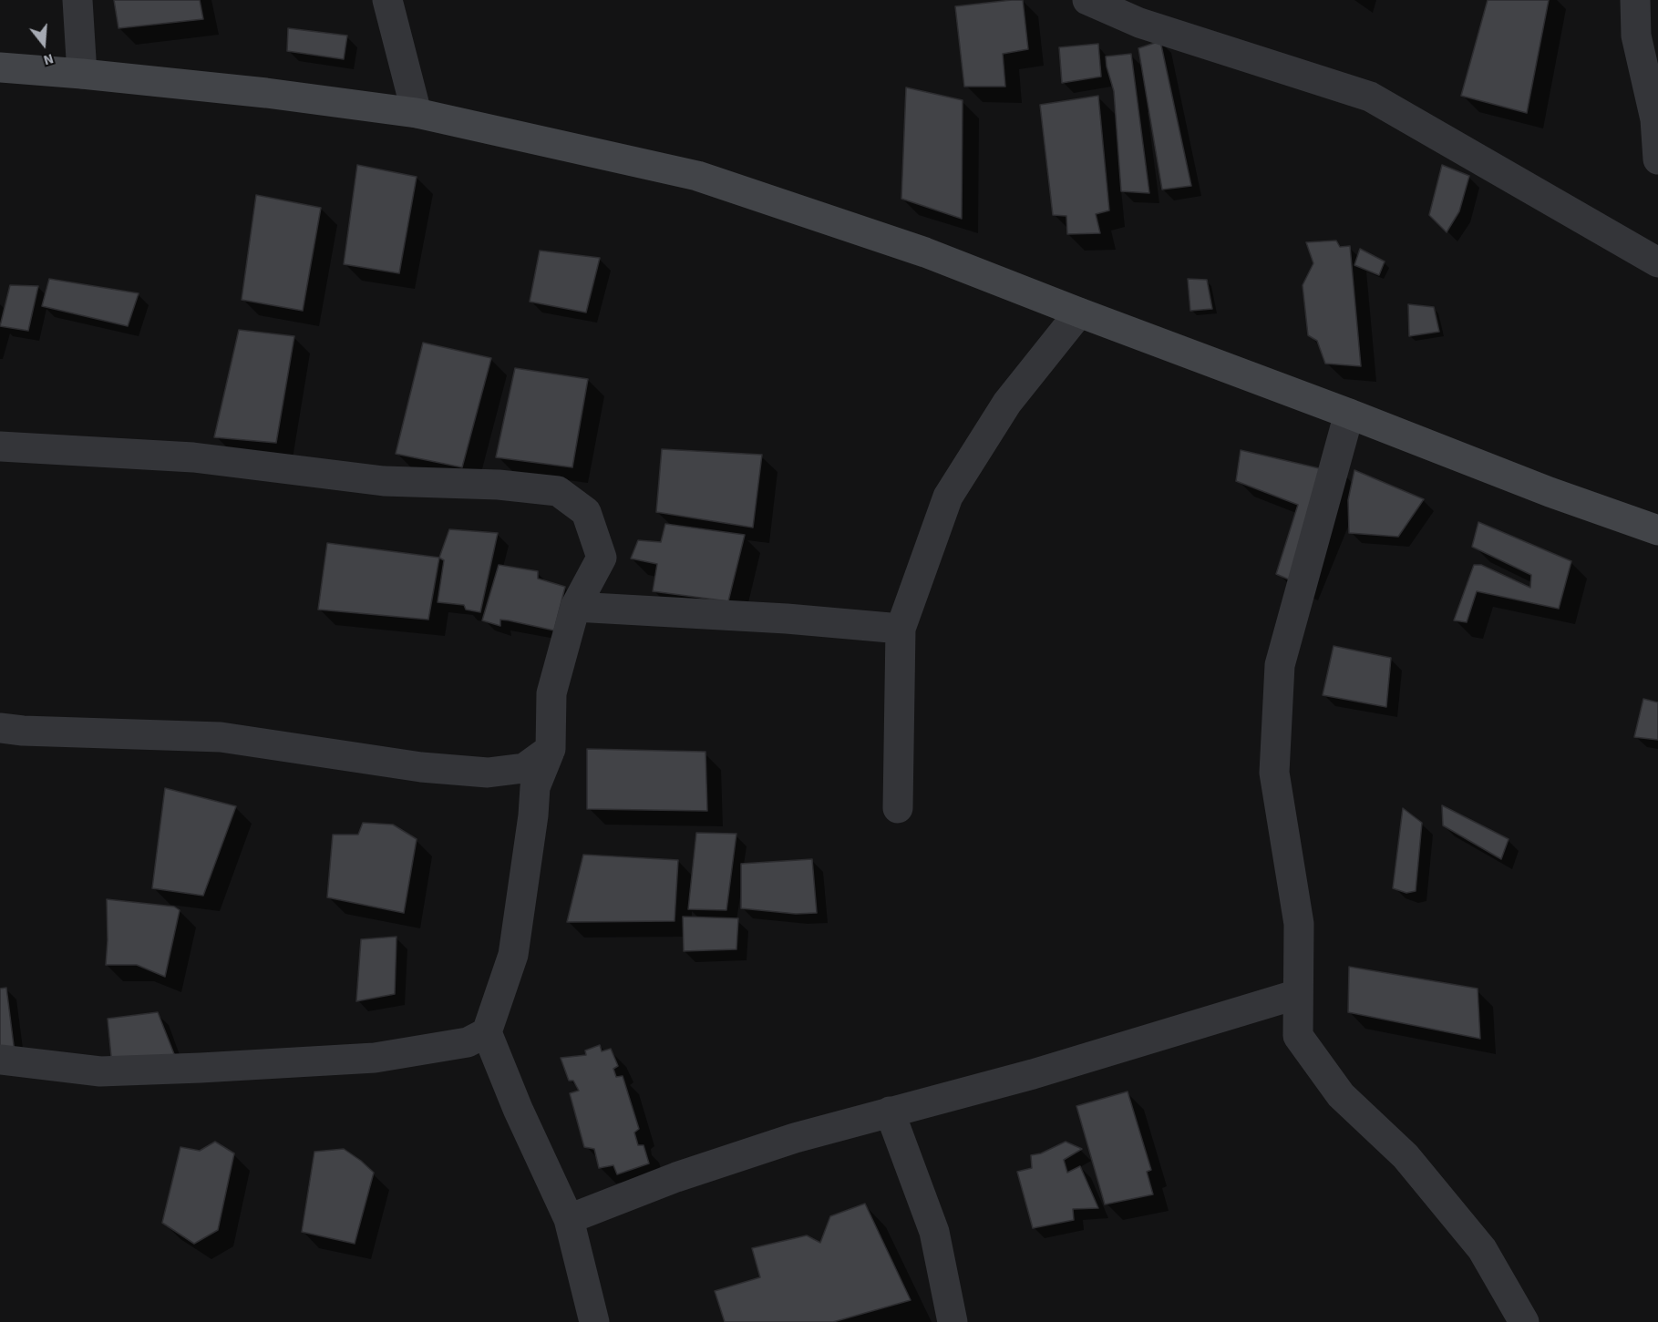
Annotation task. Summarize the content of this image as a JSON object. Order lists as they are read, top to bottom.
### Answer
{
  "north": "bottom"
}
